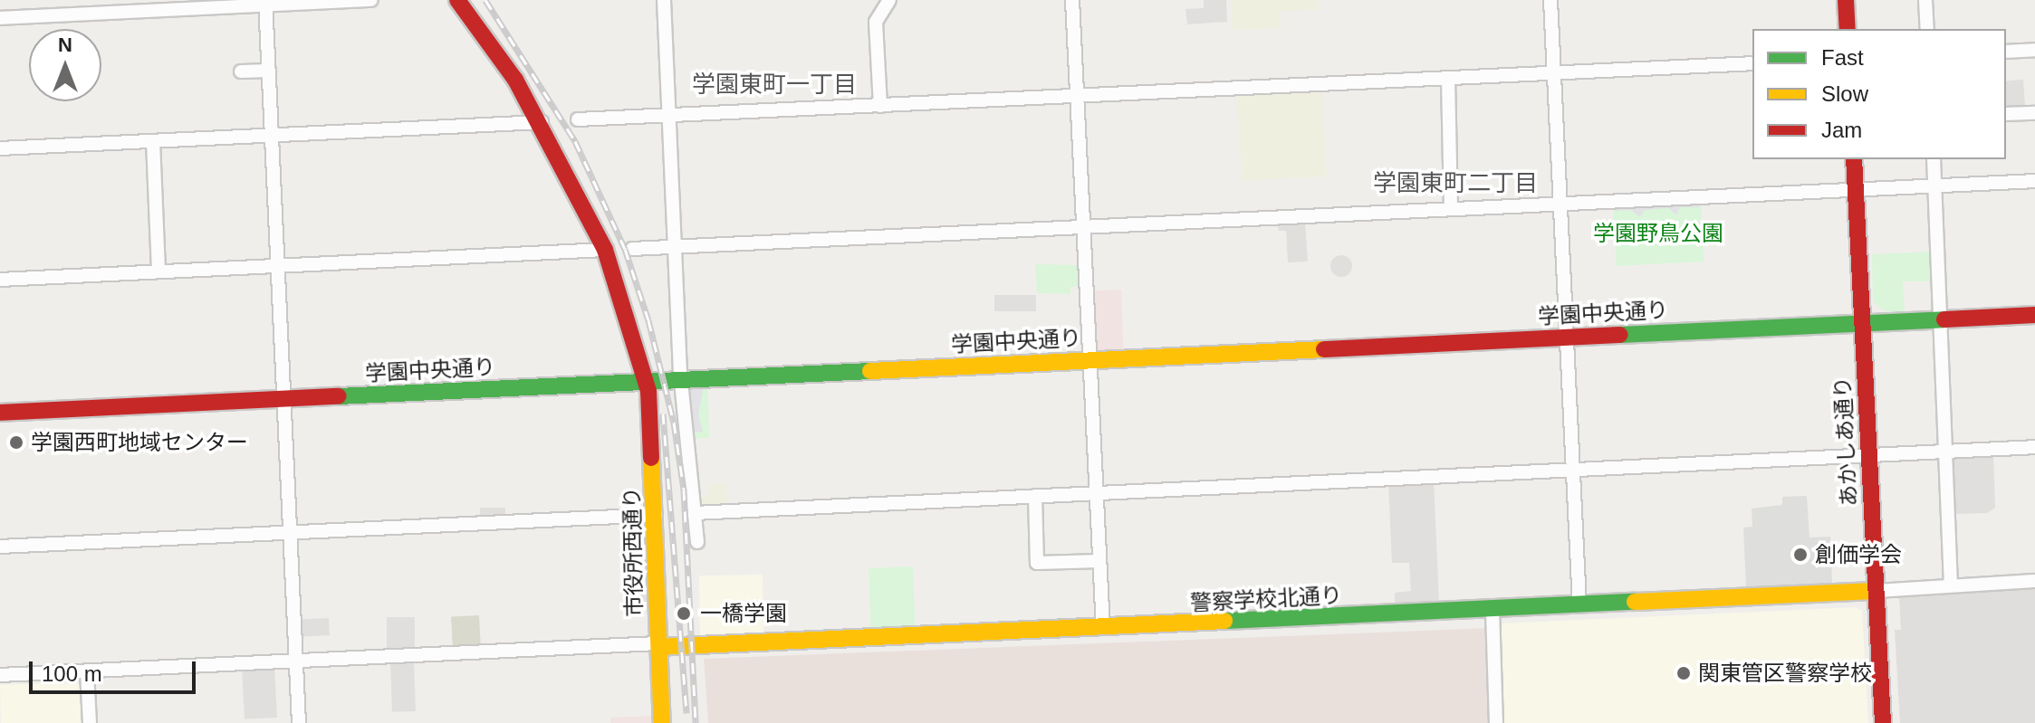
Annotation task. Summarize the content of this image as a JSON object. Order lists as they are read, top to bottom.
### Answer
{
  "streets": {
    "street": [
      "学園中央通り",
      "あかしあ通り",
      "市役所西通り",
      "警察学校北通り"
    ]
  },
  "crossings": [
    ["学園中央通り", "あかしあ通り"],
    ["学園中央通り", "市役所西通り"],
    ["あかしあ通り", "警察学校北通り"],
    ["市役所西通り", "警察学校北通り"]
  ],
  "districts": ["学園東町一丁目", "学園東町二丁目"],
  "parks": ["学園野鳥公園"],
  "places": [
    "学園西町地域センター",
    "創価学会",
    "一橋学園",
    "関東管区警察学校"
  ],
  "legend": ["Fast", "Slow", "Jam"],
  "scale_bar": "100 m",
  "north": "top"
}
